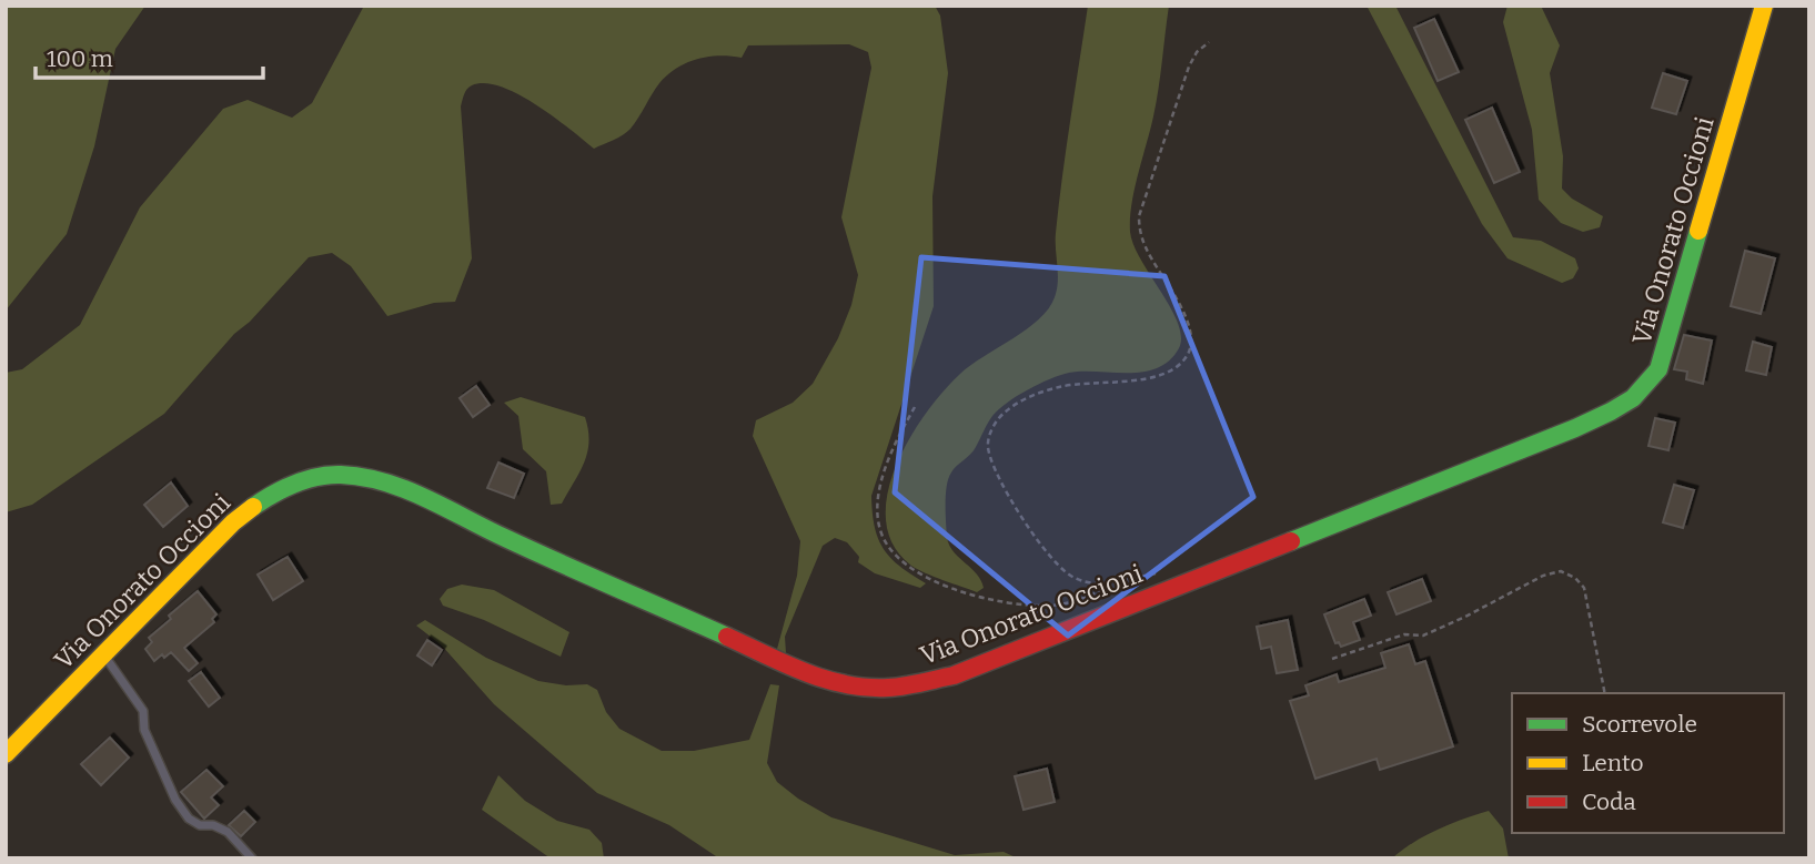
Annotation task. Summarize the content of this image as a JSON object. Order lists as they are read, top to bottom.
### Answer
{
  "streets": {
    "street": ["Via Onorato Occioni"]
  },
  "legend": ["Scorrevole", "Lento", "Coda"],
  "scale_bar": "100 m"
}
